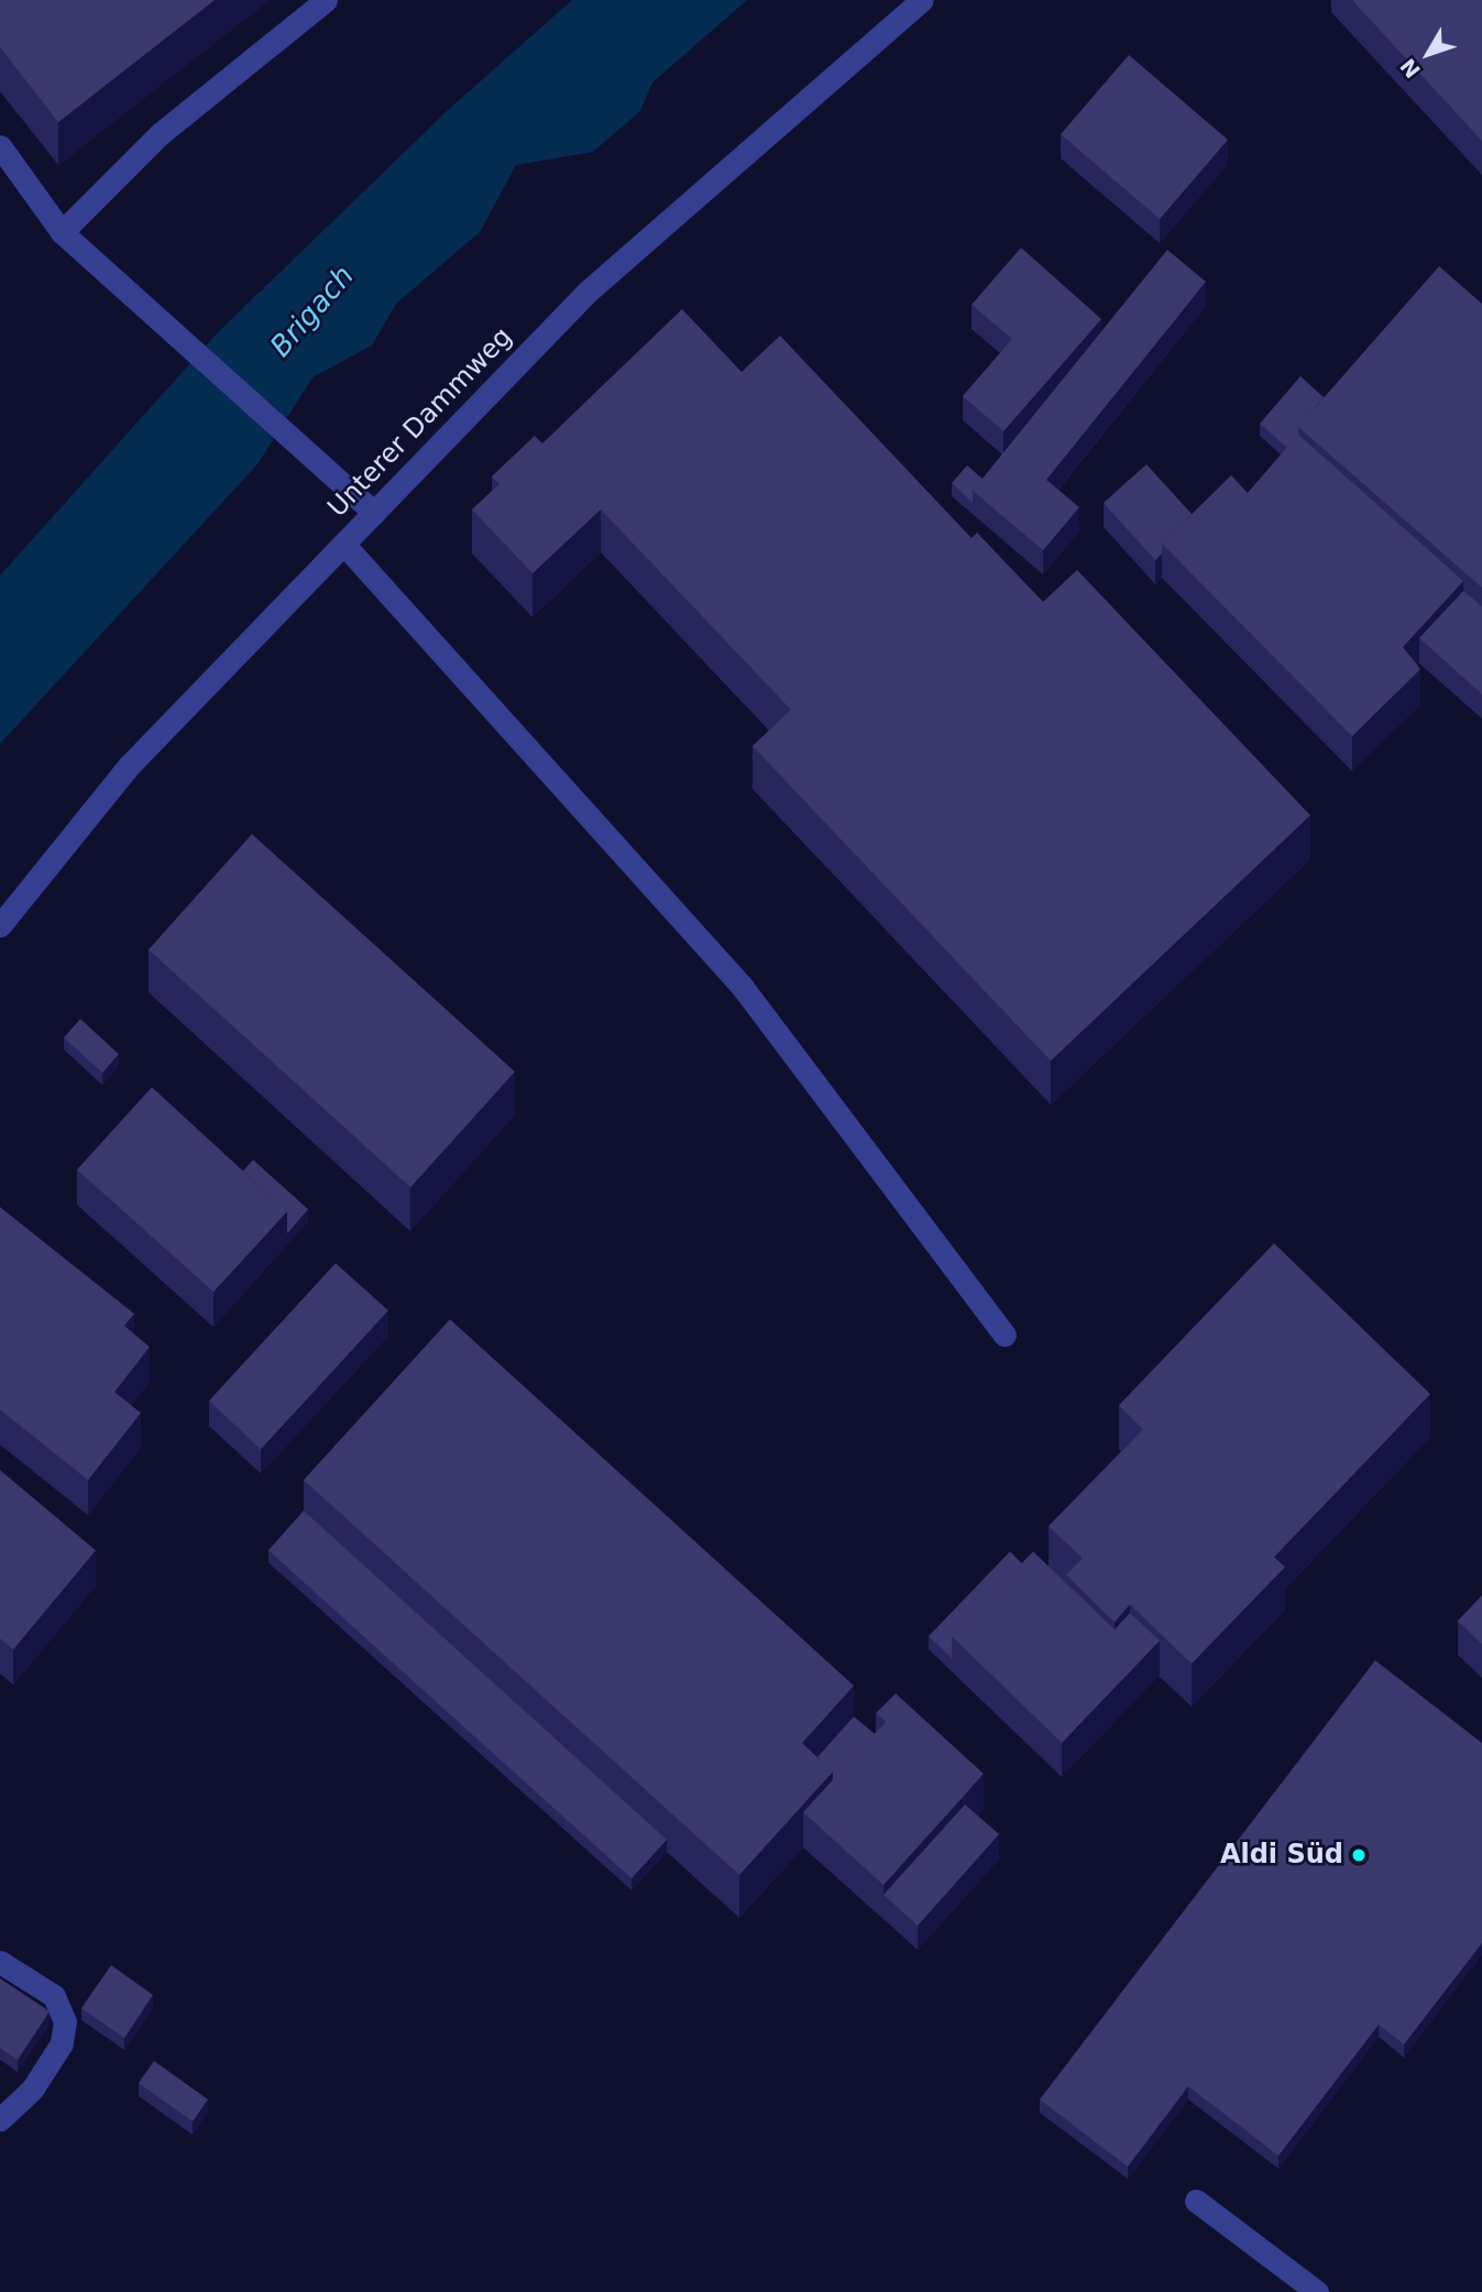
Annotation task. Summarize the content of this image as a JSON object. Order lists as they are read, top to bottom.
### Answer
{
  "streets": {
    "street": ["Unterer Dammweg"]
  },
  "water": ["Brigach"],
  "places": ["Aldi Süd"],
  "north": "bottom left"
}
